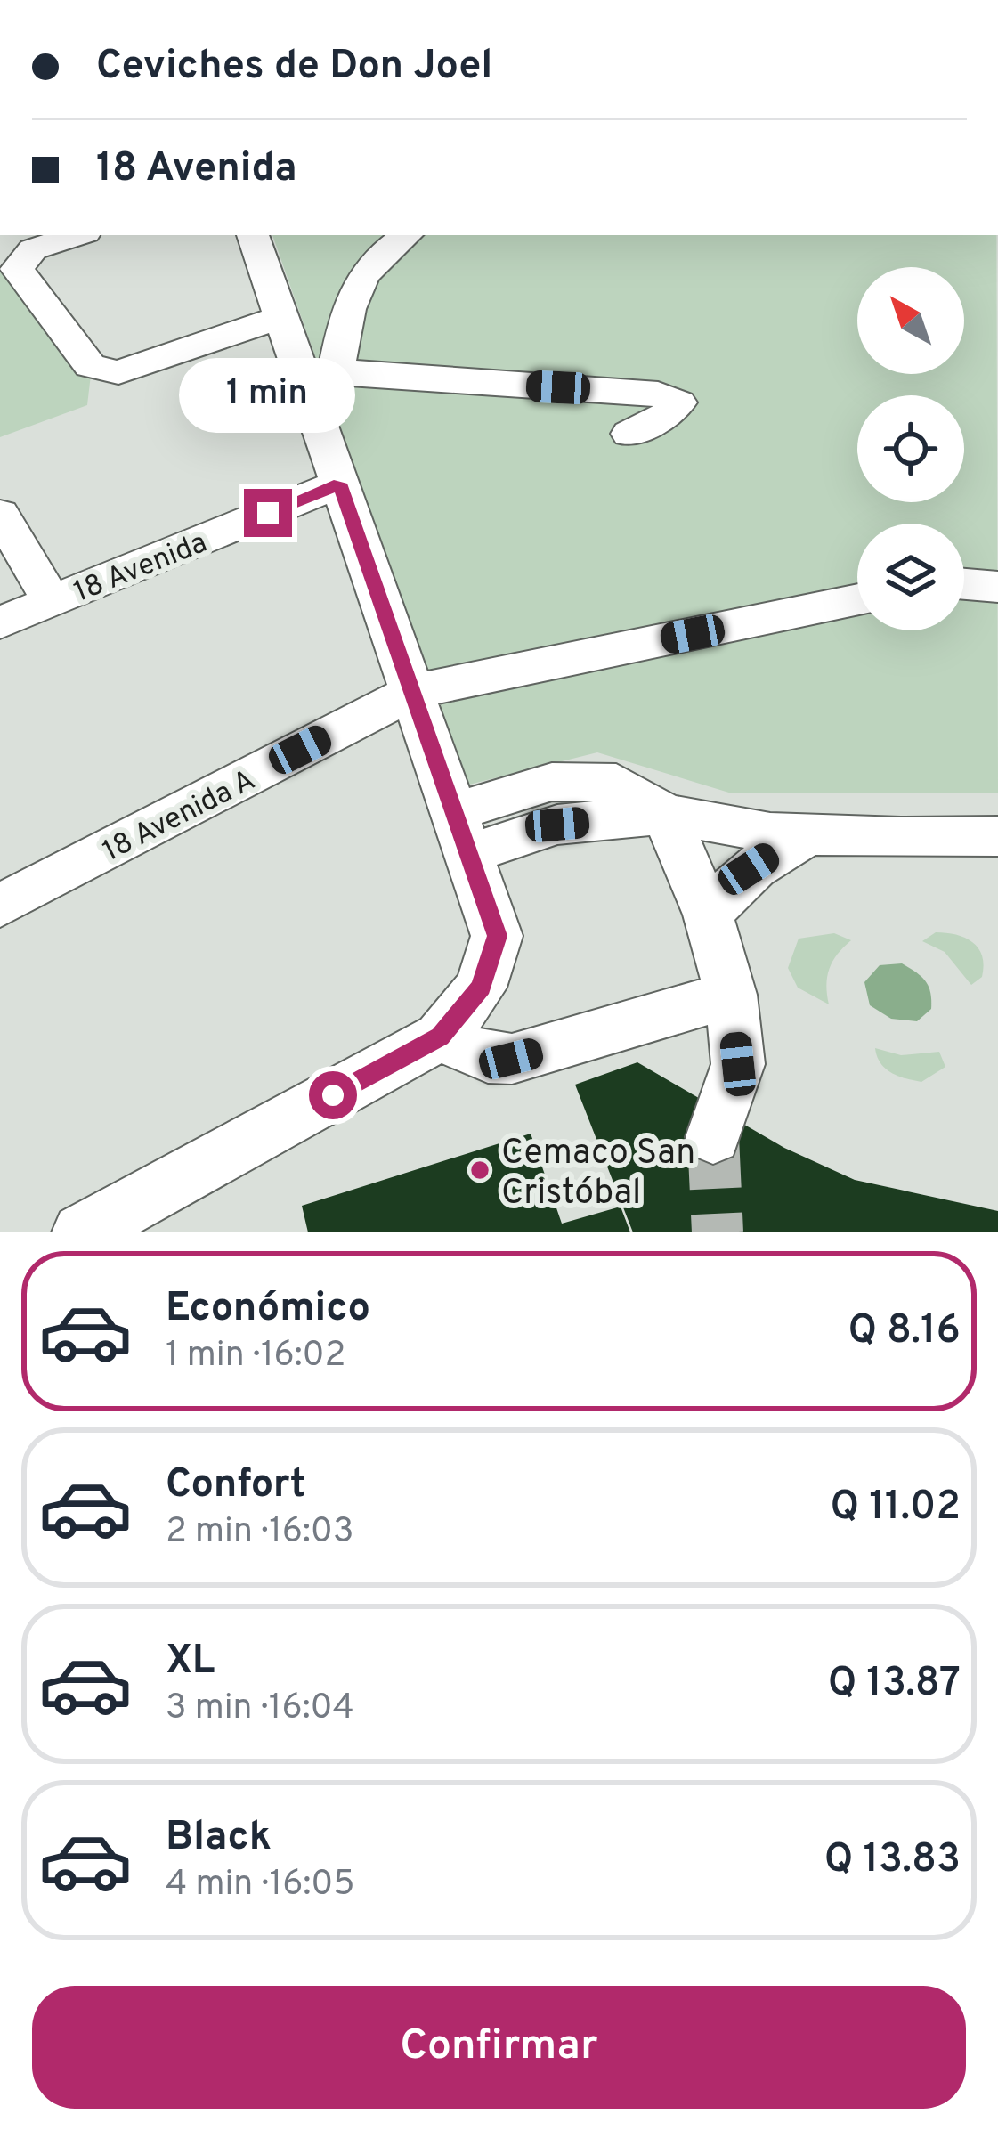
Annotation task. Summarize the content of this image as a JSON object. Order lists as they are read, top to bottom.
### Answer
{
  "streets": {
    "street": ["18 Avenida", "18 Avenida A"]
  },
  "places": ["Cemaco San Cristóbal"],
  "north": "top left",
  "page": {
    "banner": ["Ceviches de Don Joel", "18 Avenida"],
    "bubble": "1 min",
    "list": [
      {
        "name": "Económico",
        "note": "1 min · 16:02",
        "value": "Q 8.16"
      },
      {
        "name": "Confort",
        "note": "2 min · 16:03",
        "value": "Q 11.02"
      },
      {
        "name": "XL",
        "note": "3 min · 16:04",
        "value": "Q 13.87"
      },
      {
        "name": "Black",
        "note": "4 min · 16:05",
        "value": "Q 13.83"
      }
    ],
    "buttons": "Confirmar"
  }
}
